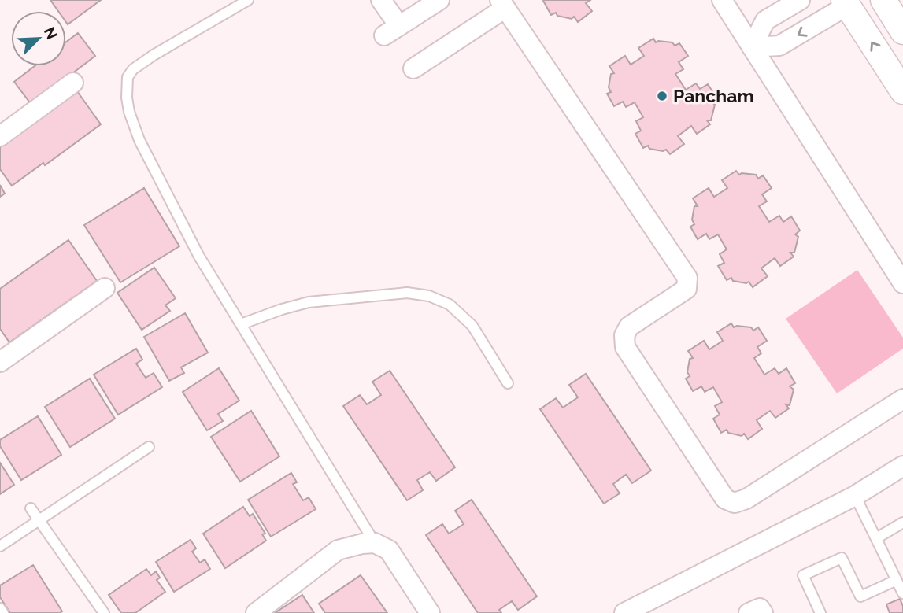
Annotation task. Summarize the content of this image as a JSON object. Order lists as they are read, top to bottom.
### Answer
{
  "places": ["Pancham"],
  "north": "top right"
}
